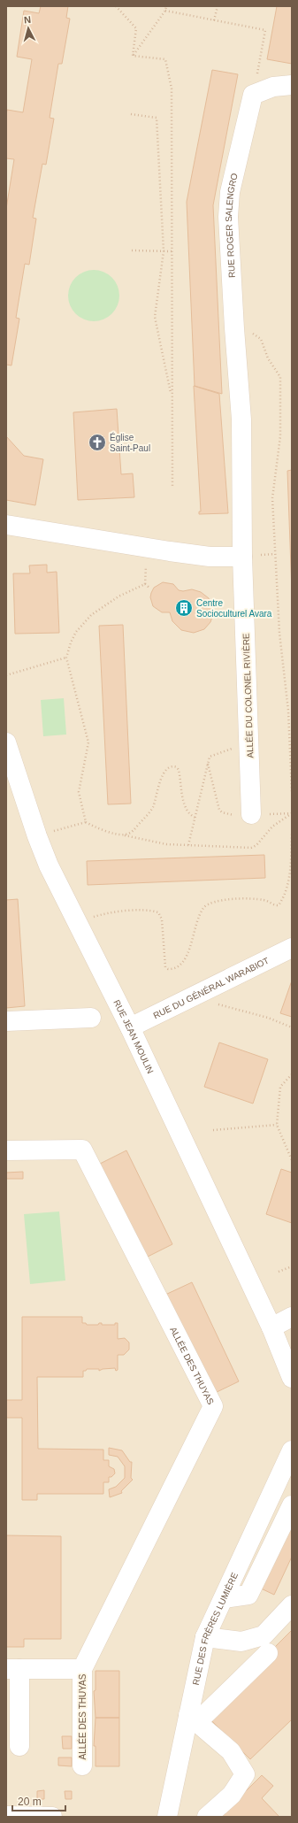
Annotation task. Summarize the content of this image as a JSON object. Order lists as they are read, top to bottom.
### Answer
{
  "streets": {
    "street": [
      "RUE ROGER SALENGRO",
      "ALLÉE DU COLONEL RIVIÈRE",
      "RUE DU GÉNÉRAL WARABIOT",
      "RUE JEAN MOULIN",
      "ALLÉE DES THUYAS",
      "RUE DES FRÈRES LUMIÈRE"
    ]
  },
  "crossings": [
    ["RUE ROGER SALENGRO", "ALLÉE DU COLONEL RIVIÈRE"],
    ["RUE DU GÉNÉRAL WARABIOT", "RUE JEAN MOULIN"]
  ],
  "places": {
    "church": ["Église Saint-Paul"],
    "building": ["Centre Socioculturel Avara"]
  },
  "scale_bar": "20 m",
  "north": "top"
}
